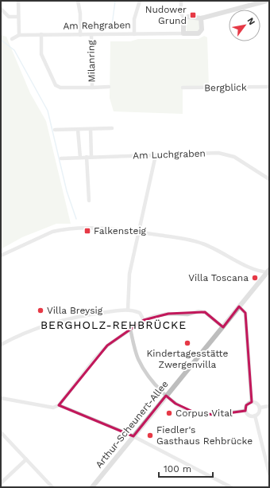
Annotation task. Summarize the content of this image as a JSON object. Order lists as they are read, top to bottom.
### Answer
{
  "streets": {
    "main road": ["Am Rehgraben", "Arthur-Scheunert-Allee"],
    "street": ["Milanring", "Bergblick", "Am Luchgraben"]
  },
  "crossings": [
    ["Am Rehgraben", "Milanring"]
  ],
  "districts": ["BERGHOLZ-REHBRÜCKE"],
  "places": {
    "transit": ["Nudower Grund", "Falkensteig"],
    "other": [
      "Villa Toscana",
      "Villa Breysig",
      "Kindertagesstätte Zwergenvilla",
      "Corpus Vital",
      "Fiedler's Gasthaus Rehbrücke"
    ]
  },
  "scale_bar": "100 m",
  "north": "top right"
}
